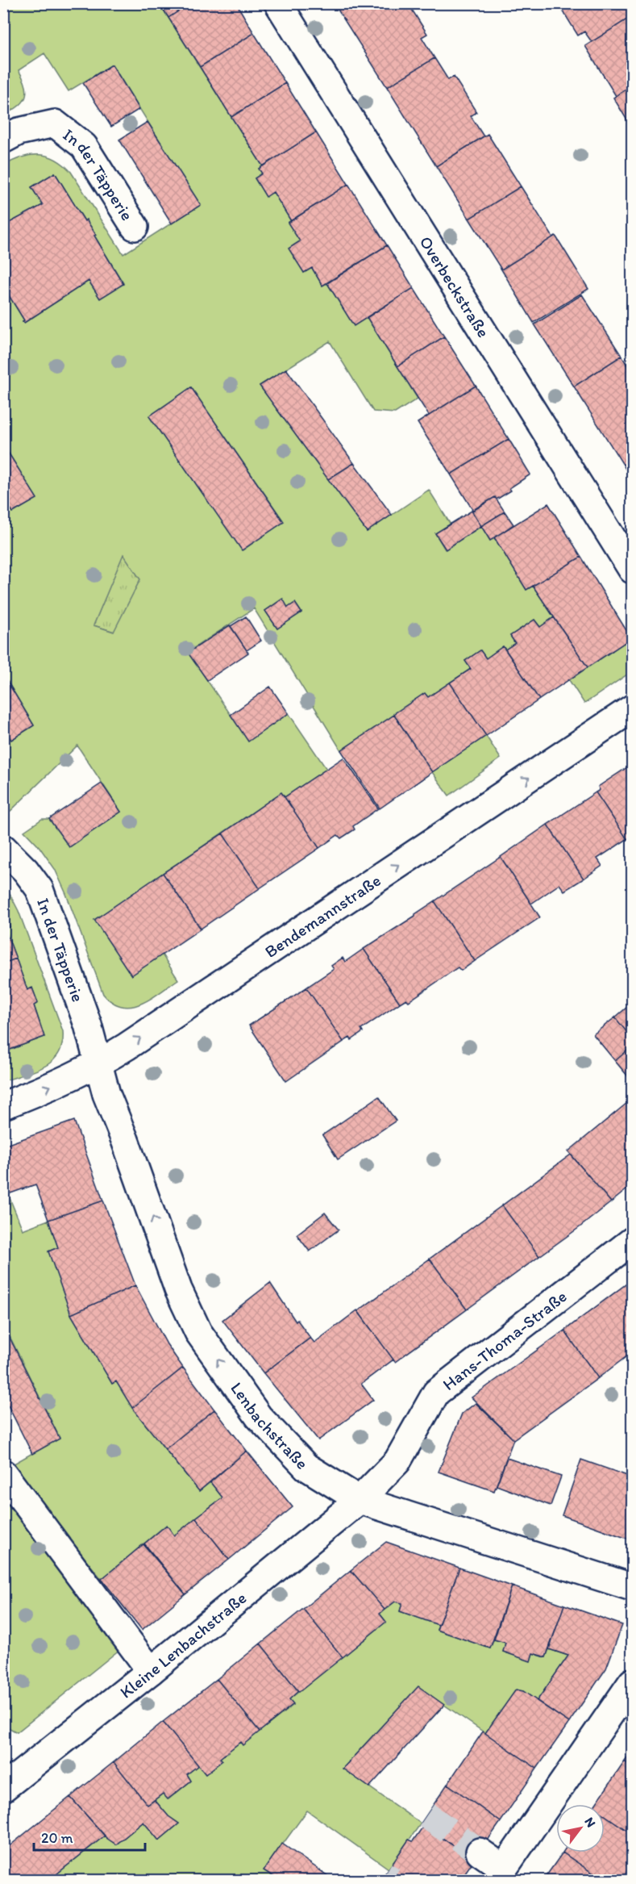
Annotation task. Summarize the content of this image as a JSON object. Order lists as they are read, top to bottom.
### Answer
{
  "streets": {
    "street": [
      "In der Täpperie",
      "Overbeckstraße",
      "Bendemannstraße",
      "Hans-Thoma-Straße",
      "Lenbachstraße",
      "Kleine Lenbachstraße"
    ]
  },
  "crossings": [
    ["In der Täpperie", "Bendemannstraße"],
    ["In der Täpperie", "Lenbachstraße"],
    ["Bendemannstraße", "Lenbachstraße"],
    ["Hans-Thoma-Straße", "Lenbachstraße"],
    ["Hans-Thoma-Straße", "Kleine Lenbachstraße"],
    ["Lenbachstraße", "Kleine Lenbachstraße"]
  ],
  "one_way": ["Bendemannstraße", "Lenbachstraße"],
  "scale_bar": "20 m",
  "north": "top right"
}
